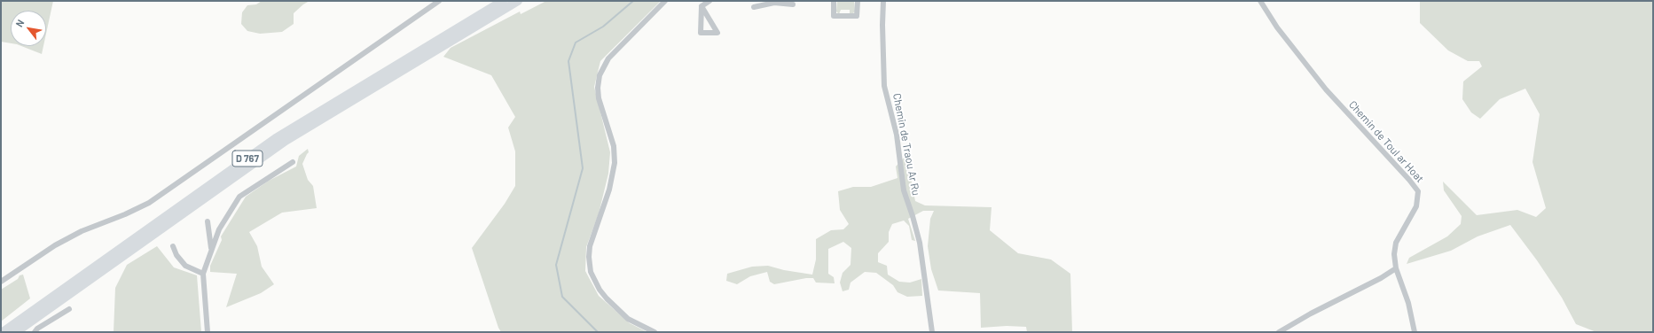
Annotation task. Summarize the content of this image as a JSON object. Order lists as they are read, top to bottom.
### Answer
{
  "streets": {
    "highway": ["D 767"],
    "street": ["Chemin de Toul ar Hoat", "Chemin de Traou Ar Ru"]
  },
  "north": "top left"
}
